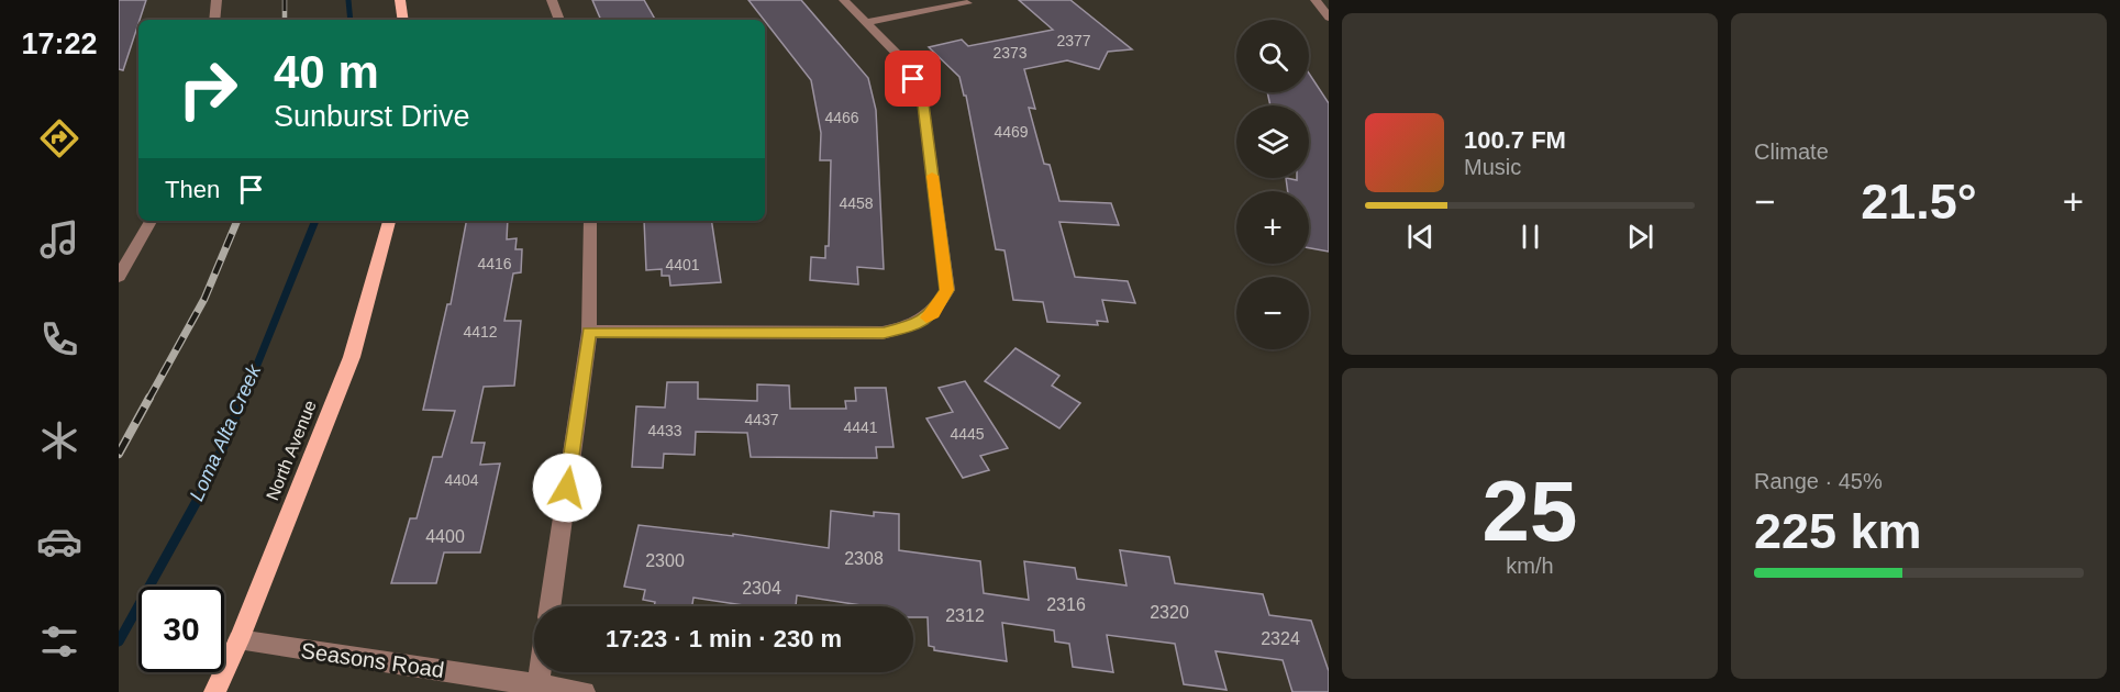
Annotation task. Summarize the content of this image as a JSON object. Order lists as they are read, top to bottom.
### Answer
{
  "streets": {
    "main road": ["North Avenue"],
    "street": ["Seasons Road"]
  },
  "crossings": [
    ["North Avenue", "Seasons Road"]
  ],
  "water": ["Loma Alta Creek"],
  "house_numbers": [
    "2377",
    "2373",
    "4466",
    "4469",
    "4458",
    "4416",
    "4401",
    "4412",
    "4437",
    "4441",
    "4433",
    "4445",
    "4404",
    "4400",
    "2308",
    "2300",
    "2304",
    "2316",
    "2320",
    "2312",
    "2324"
  ],
  "page": {
    "tabs": "17:22",
    "tile": [
      "Climate",
      ["25", "km/h"],
      ["Range · 45%", "225 km"]
    ],
    "map_buttons": ["+", "−"],
    "turn": ["40 m", "Sunburst Drive"],
    "song": ["100.7 FM", "Music"],
    "then": "Then",
    "heat": ["−", "21.5°", "+"],
    "limit": "30",
    "trip": "17:23 · 1 min · 230 m"
  }
}
